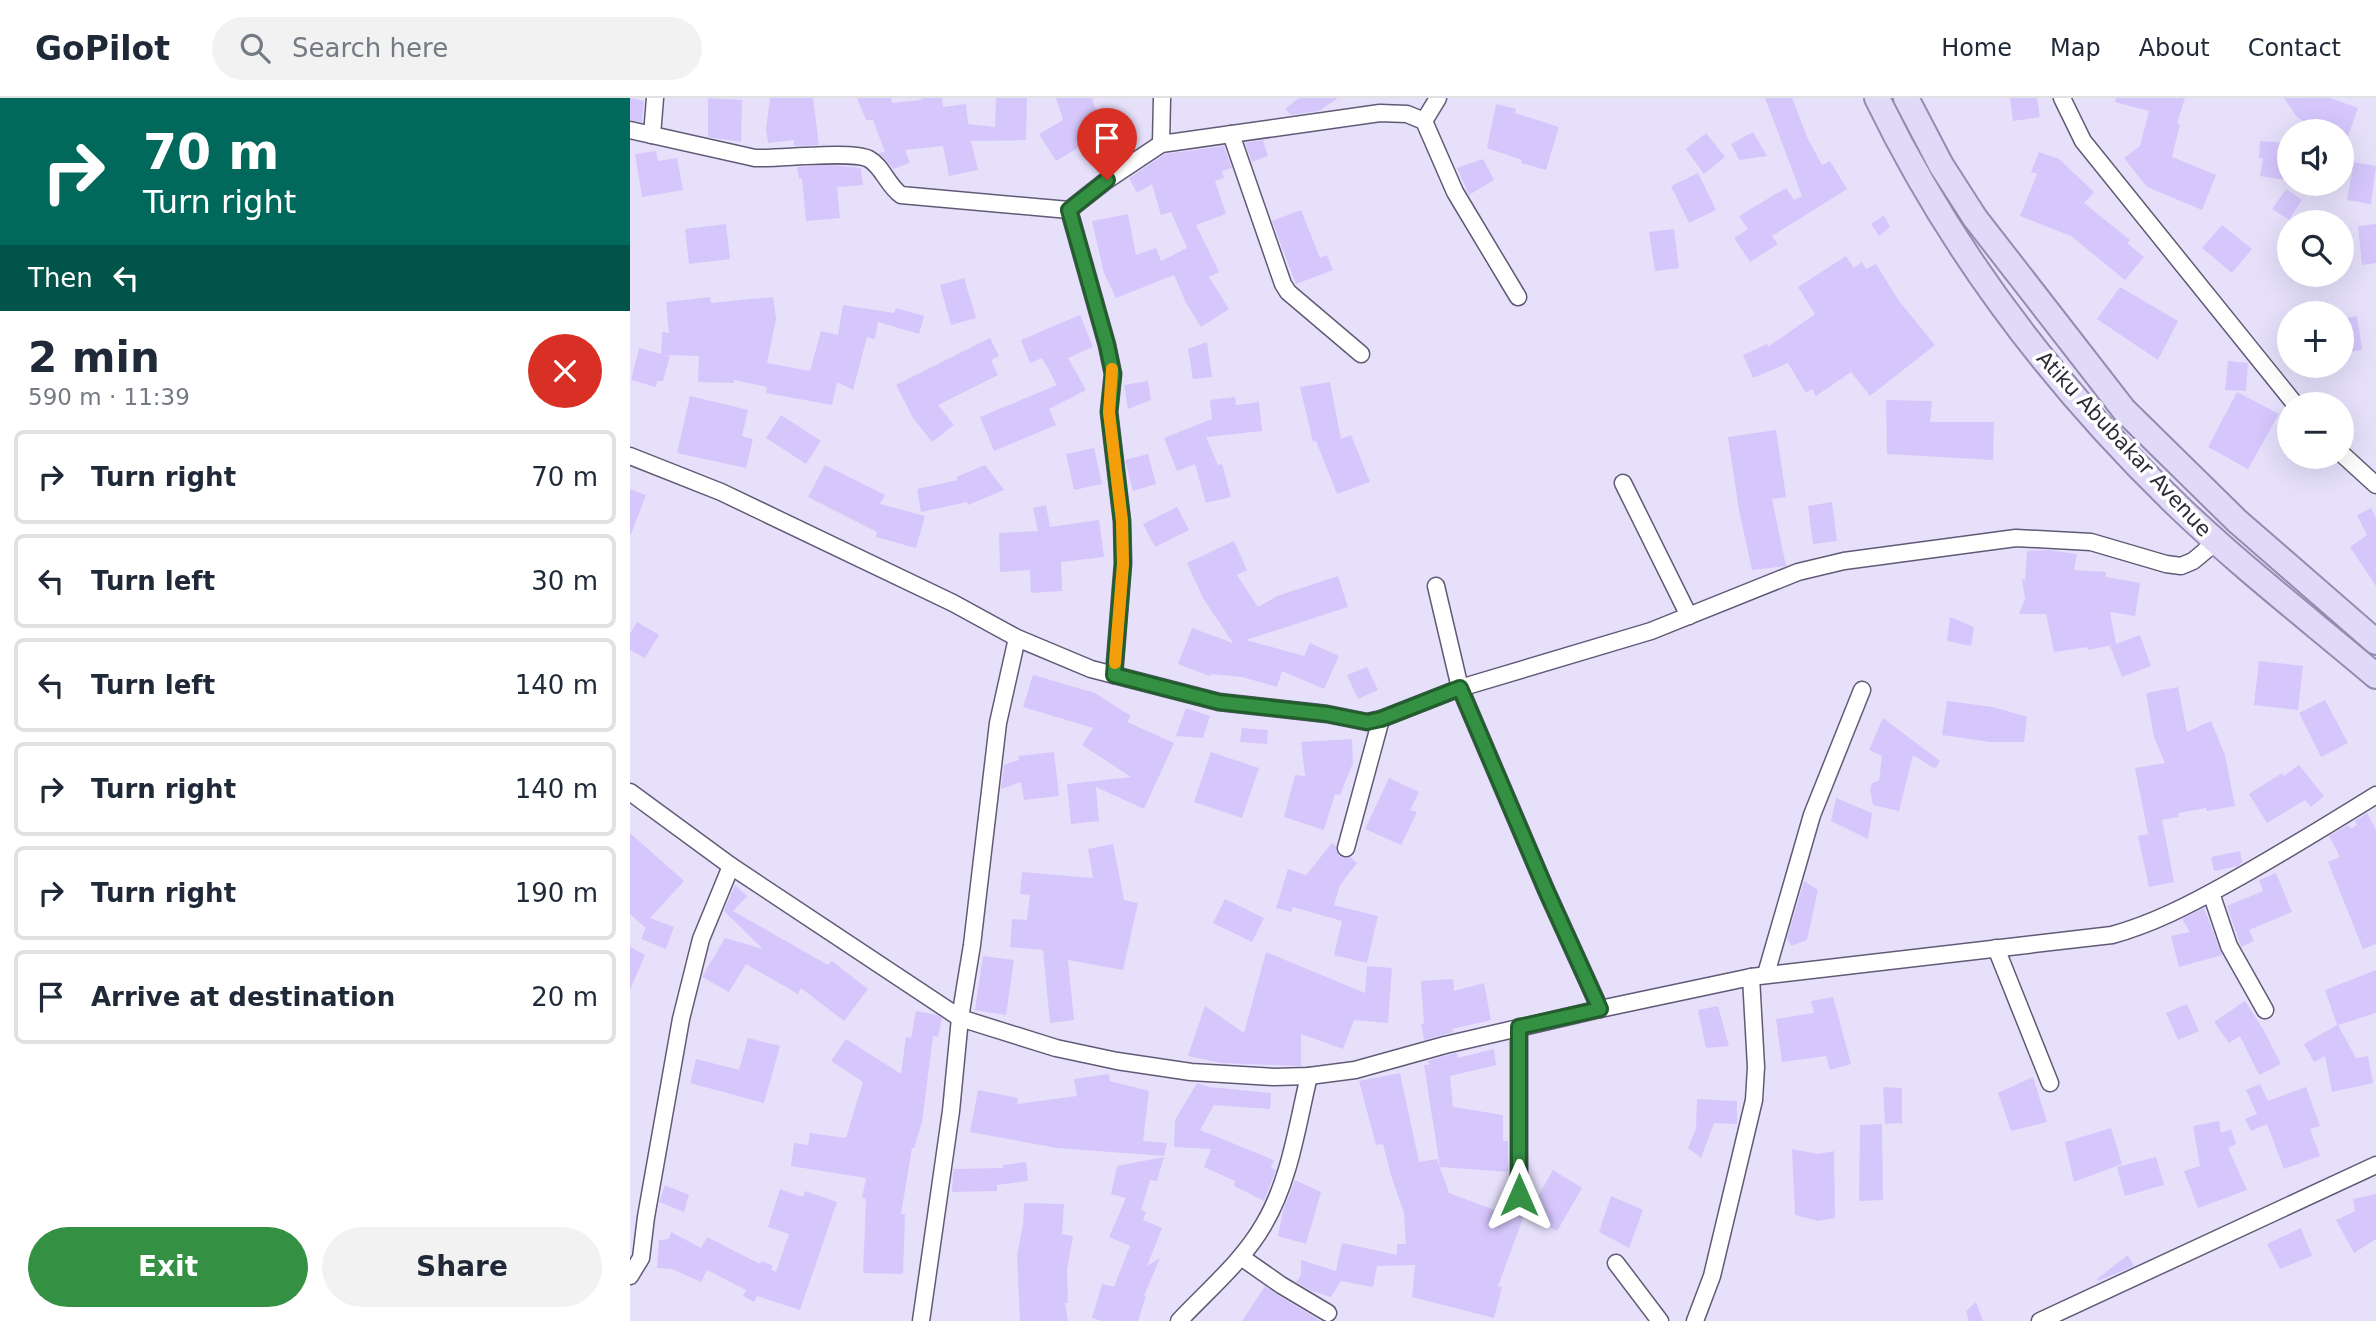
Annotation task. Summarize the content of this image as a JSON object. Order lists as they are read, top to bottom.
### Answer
{
  "streets": {
    "main road": ["Atiku Abubakar Avenue"]
  },
  "page": {
    "header": "GoPilot",
    "search": "Search here",
    "nav": [
      "Home",
      "Map",
      "About",
      "Contact"
    ],
    "turn": ["70 m", "Turn right"],
    "map_buttons": ["+", "−"],
    "then": "Then",
    "heading": ["2 min", "590 m · 11:39"],
    "list": [
      {
        "name": "Turn right",
        "value": "70 m"
      },
      {
        "name": "Turn left",
        "value": "30 m"
      },
      {
        "name": "Turn left",
        "value": "140 m"
      },
      {
        "name": "Turn right",
        "value": "140 m"
      },
      {
        "name": "Turn right",
        "value": "190 m"
      },
      {
        "name": "Arrive at destination",
        "value": "20 m"
      }
    ],
    "buttons": ["Exit", "Share"]
  }
}
